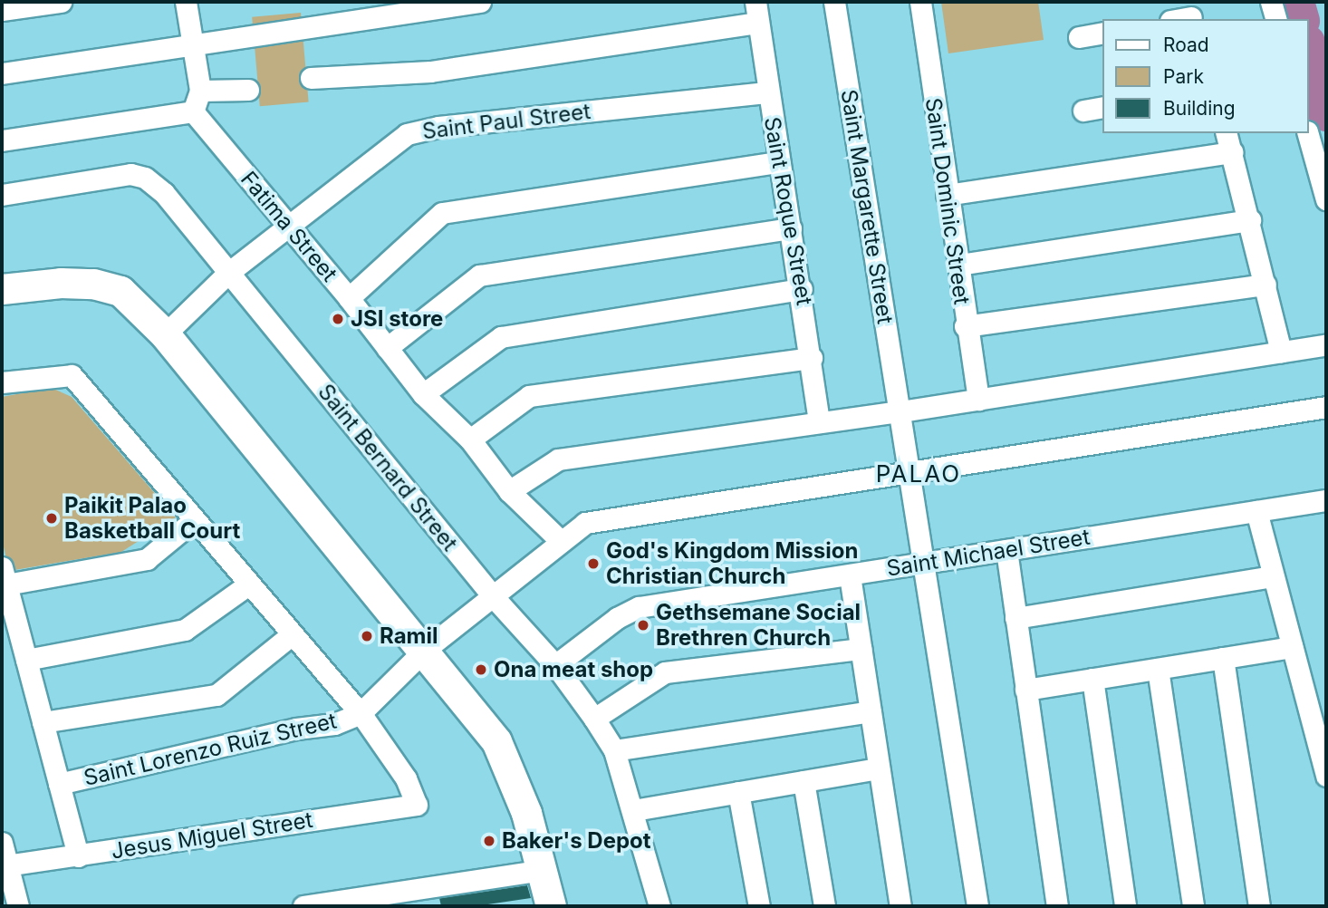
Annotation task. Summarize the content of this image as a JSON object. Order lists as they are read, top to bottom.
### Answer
{
  "streets": {
    "street": [
      "Saint Paul Street",
      "Saint Dominic Street",
      "Saint Margarette Street",
      "Saint Roque Street",
      "Fatima Street",
      "Saint Bernard Street",
      "Saint Michael Street",
      "Saint Lorenzo Ruiz Street",
      "Jesus Miguel Street"
    ]
  },
  "crossings": [
    ["Saint Paul Street", "Saint Roque Street"],
    ["Saint Paul Street", "Fatima Street"],
    ["Saint Paul Street", "Saint Bernard Street"],
    ["Saint Margarette Street", "Saint Michael Street"],
    ["Saint Bernard Street", "Saint Michael Street"],
    ["Saint Lorenzo Ruiz Street", "Jesus Miguel Street"]
  ],
  "districts": ["PALAO"],
  "places": [
    "JSI store",
    "Paikit Palao Basketball Court",
    "God's Kingdom Mission Christian Church",
    "Gethsemane Social Brethren Church",
    "Ramil",
    "Ona meat shop",
    "Baker's Depot"
  ],
  "legend": ["Road", "Park", "Building"]
}
